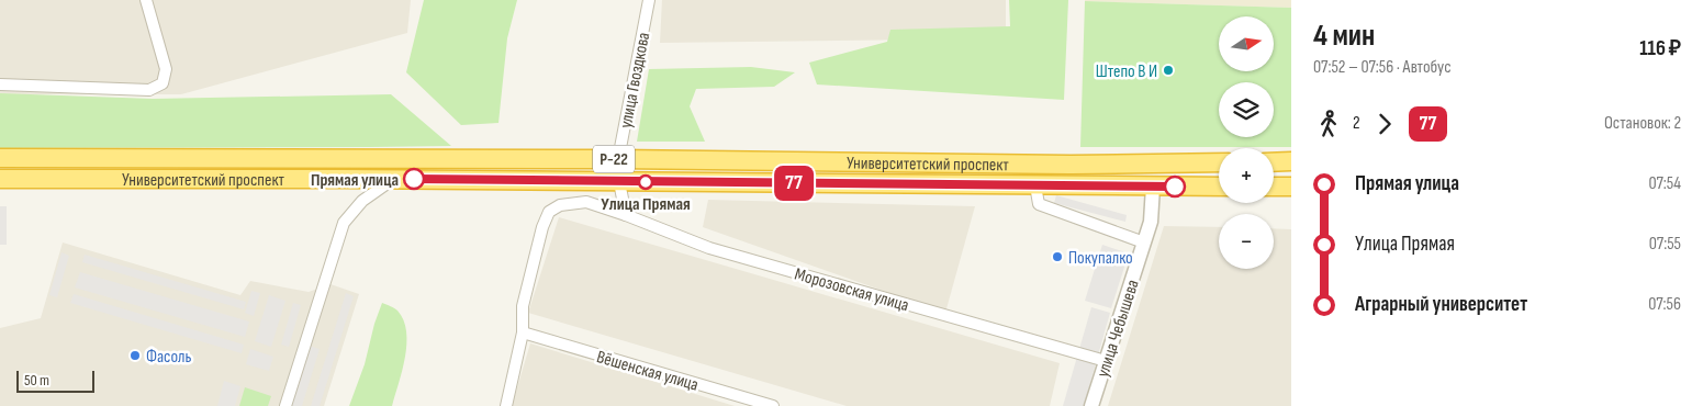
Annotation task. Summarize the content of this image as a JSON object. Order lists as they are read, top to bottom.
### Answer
{
  "streets": {
    "highway": ["Р-22", "Университетский проспект"],
    "street": [
      "улица Гвоздкова",
      "Морозовская улица",
      "улица Чебышева",
      "Вёшенская улица"
    ]
  },
  "crossings": [
    ["улица Гвоздкова", "Университетский проспект"],
    ["улица Гвоздкова", "Морозовская улица"],
    ["Университетский проспект", "улица Чебышева"],
    ["Морозовская улица", "улица Чебышева"],
    ["Морозовская улица", "Вёшенская улица"]
  ],
  "places": [
    "Штепо В И",
    "Прямая улица",
    "Улица Прямая",
    "Покупалко",
    "Фасоль"
  ],
  "lines": ["bus line 77"],
  "scale_bar": "50 m",
  "north": "right",
  "page": {
    "on_map": "77",
    "heading": ["4 мин", "07:52 – 07:56 · Автобус", "116 ₽"],
    "map_buttons": ["+", "−"],
    "legs": ["2", "77", "Остановок: 2"],
    "list": [
      {
        "name": "Прямая улица",
        "value": "07:54"
      },
      {
        "name": "Улица Прямая",
        "value": "07:55"
      },
      {
        "name": "Аграрный университет",
        "value": "07:56"
      }
    ],
    "scale": "50 m"
  }
}
